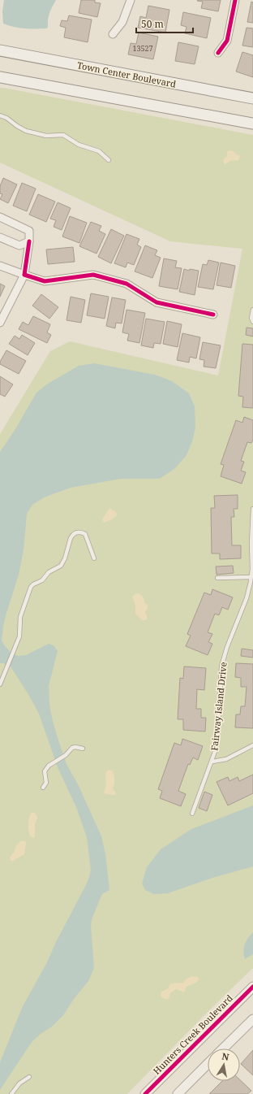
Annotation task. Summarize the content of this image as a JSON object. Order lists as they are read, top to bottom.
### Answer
{
  "streets": {
    "main road": ["Town Center Boulevard"],
    "street": ["Hunters Creek Boulevard"],
    "lane": ["Fairway Island Drive"]
  },
  "house_numbers": ["13527"],
  "scale_bar": "50 m",
  "north": "top"
}
